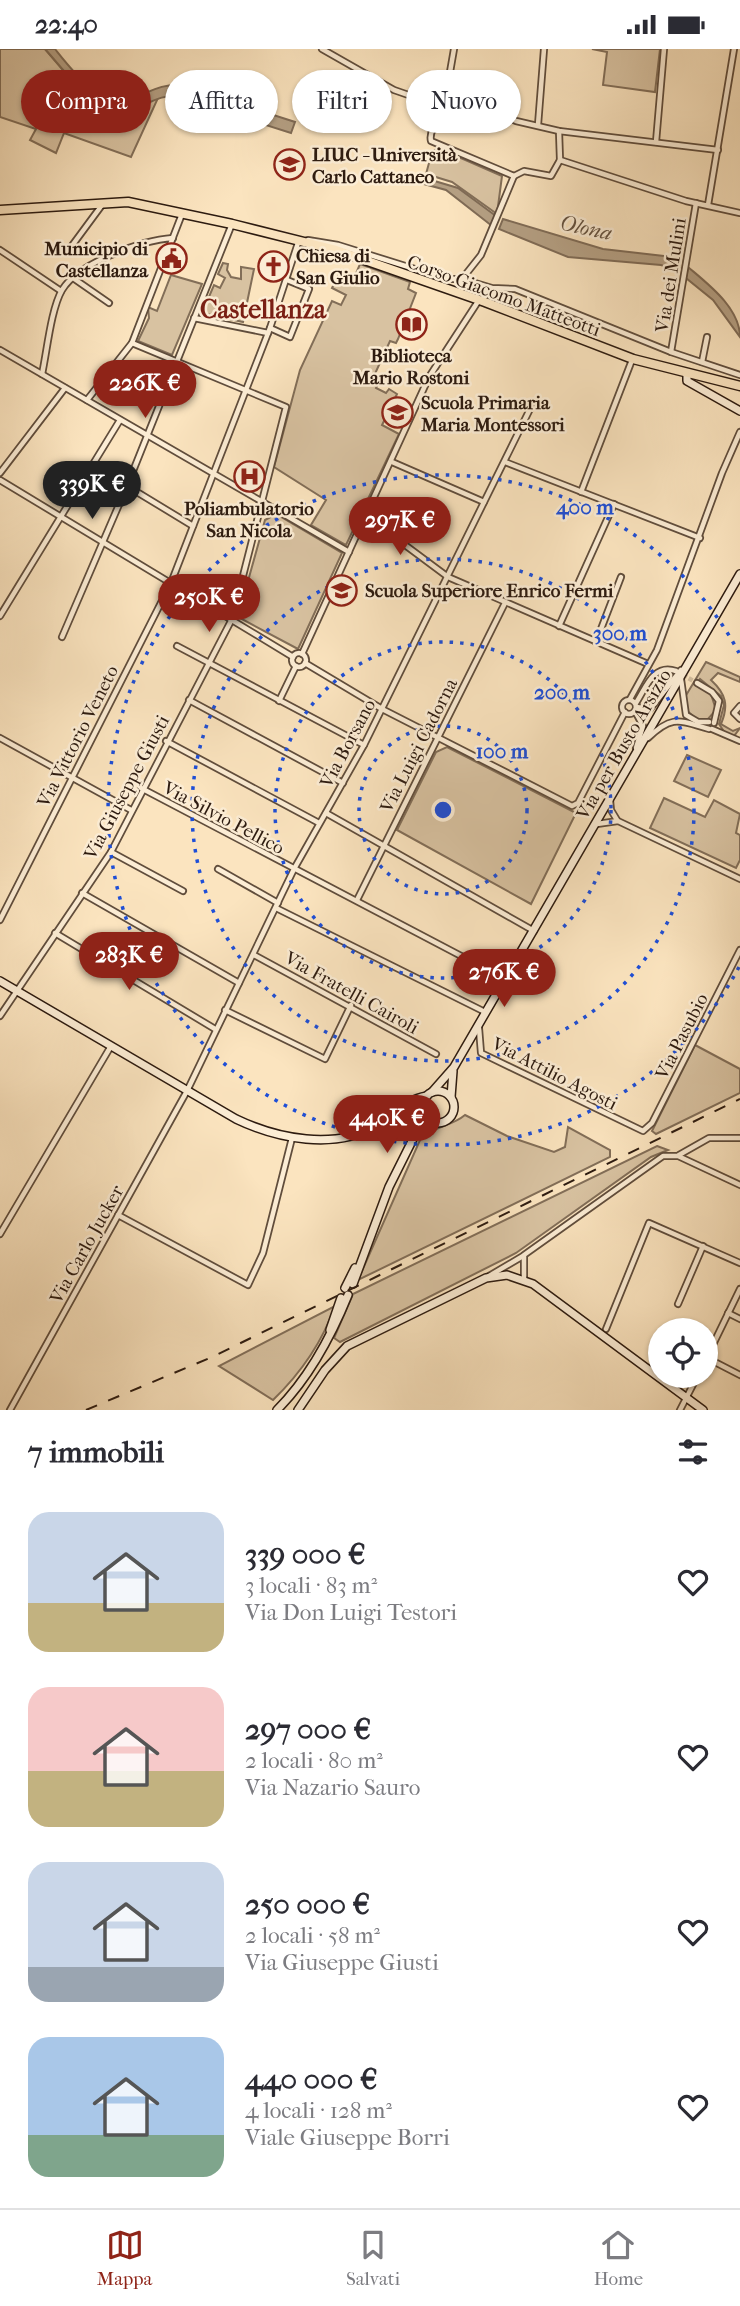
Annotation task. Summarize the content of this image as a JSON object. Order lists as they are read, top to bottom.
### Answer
{
  "streets": {
    "main road": ["Corso Giacomo Matteotti", "Via per Busto Arsizio"],
    "street": [
      "Via dei Mulini",
      "Via Vittorio Veneto",
      "Via Borsano",
      "Via Luigi Cadorna",
      "Via Giuseppe Giusti",
      "Via Silvio Pellico",
      "Via Fratelli Cairoli",
      "Via Pasubio",
      "Via Attilio Agosti",
      "Via Carlo Jucker"
    ]
  },
  "crossings": [
    ["Corso Giacomo Matteotti", "Via Vittorio Veneto"],
    ["Via Vittorio Veneto", "Via Giuseppe Giusti"],
    ["Via Borsano", "Via Silvio Pellico"],
    ["Via Borsano", "Via Fratelli Cairoli"],
    ["Via Borsano", "Via Carlo Jucker"],
    ["Via per Busto Arsizio", "Via Silvio Pellico"],
    ["Via per Busto Arsizio", "Via Attilio Agosti"],
    ["Via Luigi Cadorna", "Via Silvio Pellico"],
    ["Via Giuseppe Giusti", "Via Silvio Pellico"],
    ["Via Pasubio", "Via Attilio Agosti"]
  ],
  "districts": ["Castellanza"],
  "water": ["Olona"],
  "places": {
    "school or university": ["LIUC - Università Carlo Cattaneo", "Scuola Primaria Maria Montessori", "Scuola Superiore Enrico Fermi"],
    "public building": ["Municipio di Castellanza"],
    "church": ["Chiesa di San Giulio"],
    "library": ["Biblioteca Mario Rostoni"],
    "hospital": ["Poliambulatorio San Nicola"]
  },
  "page": {
    "status": "22:40",
    "chip": [
      "Compra",
      "Affitta",
      "Filtri",
      "Nuovo"
    ],
    "price": [
      "226K €",
      "339K €",
      "297K €",
      "250K €",
      "283K €",
      "276K €",
      "440K €"
    ],
    "heading": "7 immobili",
    "list": [
      {
        "name": "339 000 €",
        "note": "3 locali · 83 m² · Via Don Luigi Testori"
      },
      {
        "name": "297 000 €",
        "note": "2 locali · 80 m² · Via Nazario Sauro"
      },
      {
        "name": "250 000 €",
        "note": "2 locali · 58 m² · Via Giuseppe Giusti"
      },
      {
        "name": "440 000 €",
        "note": "4 locali · 128 m² · Viale Giuseppe Borri"
      }
    ],
    "tabs": ["Mappa", "Salvati", "Home"]
  },
  "rings": [
    "400 m",
    "300 m",
    "200 m",
    "100 m"
  ]
}
